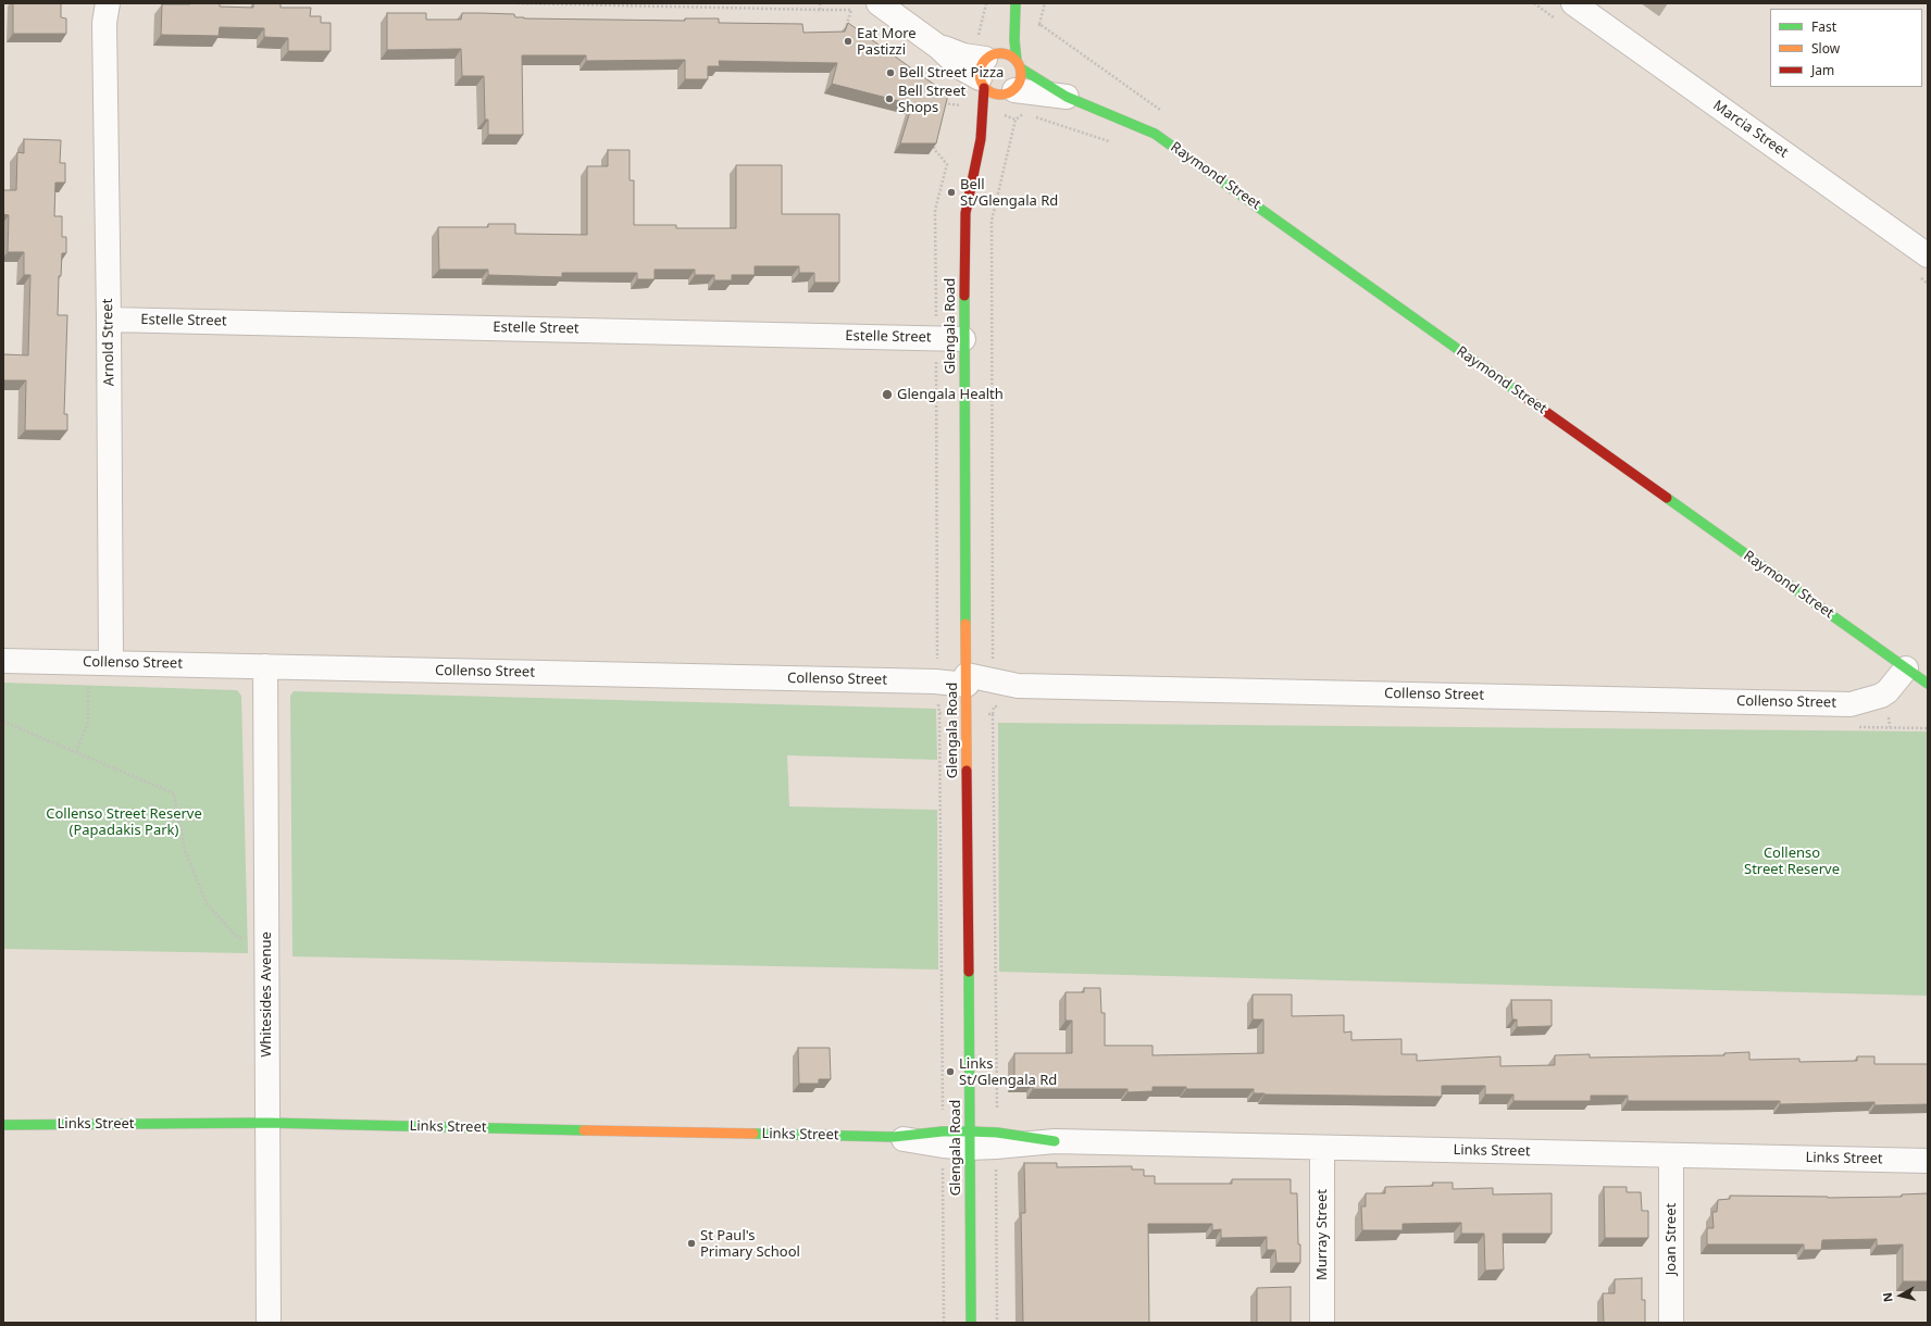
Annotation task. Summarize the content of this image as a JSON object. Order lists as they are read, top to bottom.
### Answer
{
  "streets": {
    "street": [
      "Marcia Street",
      "Raymond Street",
      "Estelle Street",
      "Glengala Road",
      "Arnold Street",
      "Collenso Street",
      "Whitesides Avenue",
      "Links Street",
      "Murray Street",
      "Joan Street"
    ]
  },
  "crossings": [
    ["Raymond Street", "Glengala Road"],
    ["Raymond Street", "Collenso Street"],
    ["Estelle Street", "Glengala Road"],
    ["Estelle Street", "Arnold Street"],
    ["Glengala Road", "Collenso Street"],
    ["Glengala Road", "Links Street"],
    ["Arnold Street", "Collenso Street"],
    ["Collenso Street", "Whitesides Avenue"],
    ["Whitesides Avenue", "Links Street"],
    ["Links Street", "Murray Street"],
    ["Links Street", "Joan Street"]
  ],
  "parks": ["Collenso Street Reserve (Papadakis Park)", "Collenso Street Reserve"],
  "places": [
    "Eat More Pastizzi",
    "Bell Street Pizza",
    "Bell Street Shops",
    "Bell St/Glengala Rd",
    "Glengala Health",
    "Links St/Glengala Rd",
    "St Paul's Primary School"
  ],
  "legend": ["Fast", "Slow", "Jam"],
  "north": "left"
}
